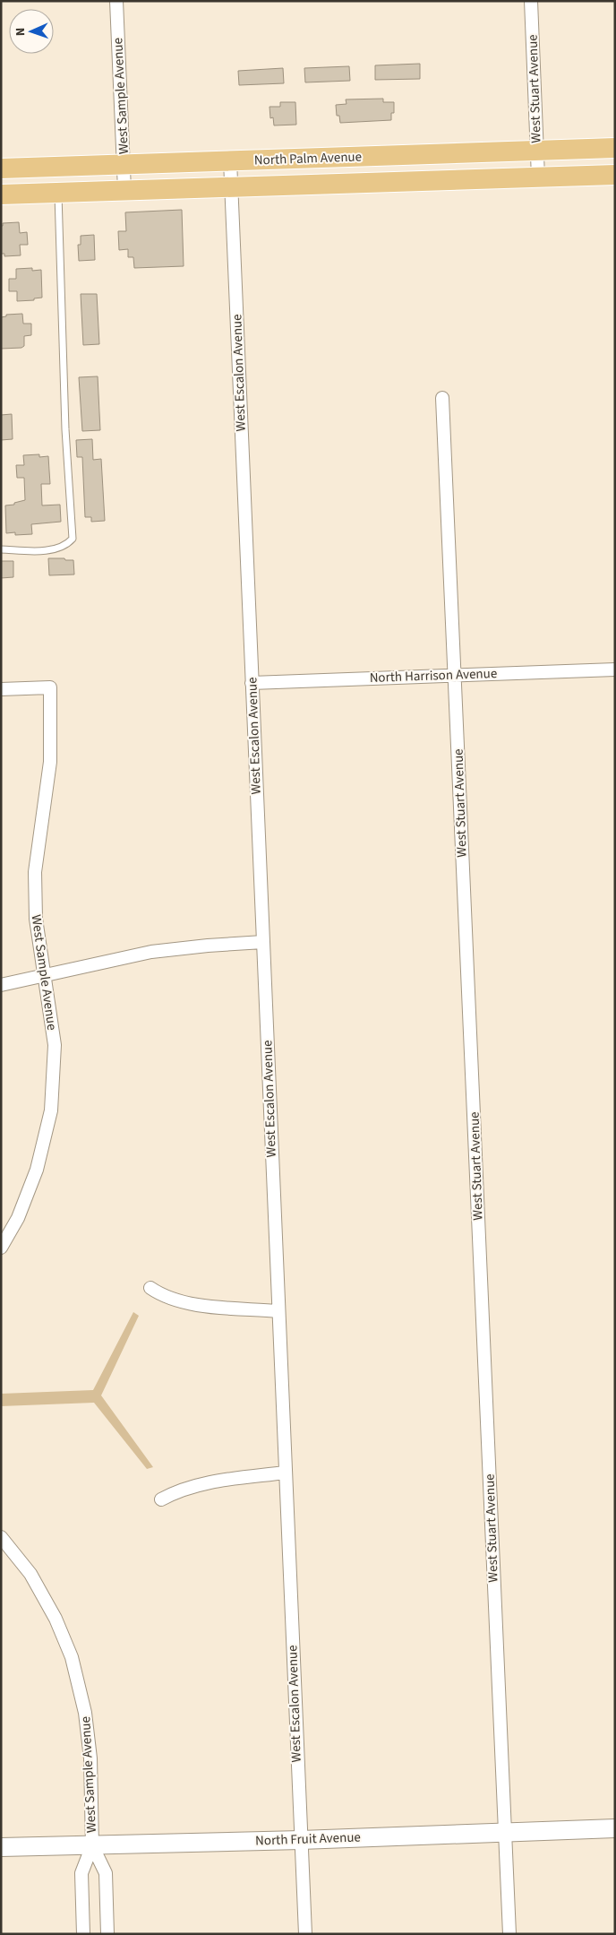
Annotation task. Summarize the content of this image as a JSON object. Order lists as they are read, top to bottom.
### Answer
{
  "streets": {
    "main road": ["North Palm Avenue"],
    "street": [
      "West Stuart Avenue",
      "West Sample Avenue",
      "West Escalon Avenue",
      "North Harrison Avenue",
      "North Fruit Avenue"
    ]
  },
  "crossings": [
    ["West Stuart Avenue", "North Palm Avenue"],
    ["West Stuart Avenue", "North Harrison Avenue"],
    ["West Stuart Avenue", "North Fruit Avenue"],
    ["West Sample Avenue", "North Palm Avenue"],
    ["West Sample Avenue", "North Fruit Avenue"],
    ["North Palm Avenue", "West Escalon Avenue"],
    ["West Escalon Avenue", "North Harrison Avenue"],
    ["West Escalon Avenue", "North Fruit Avenue"]
  ],
  "north": "left"
}
